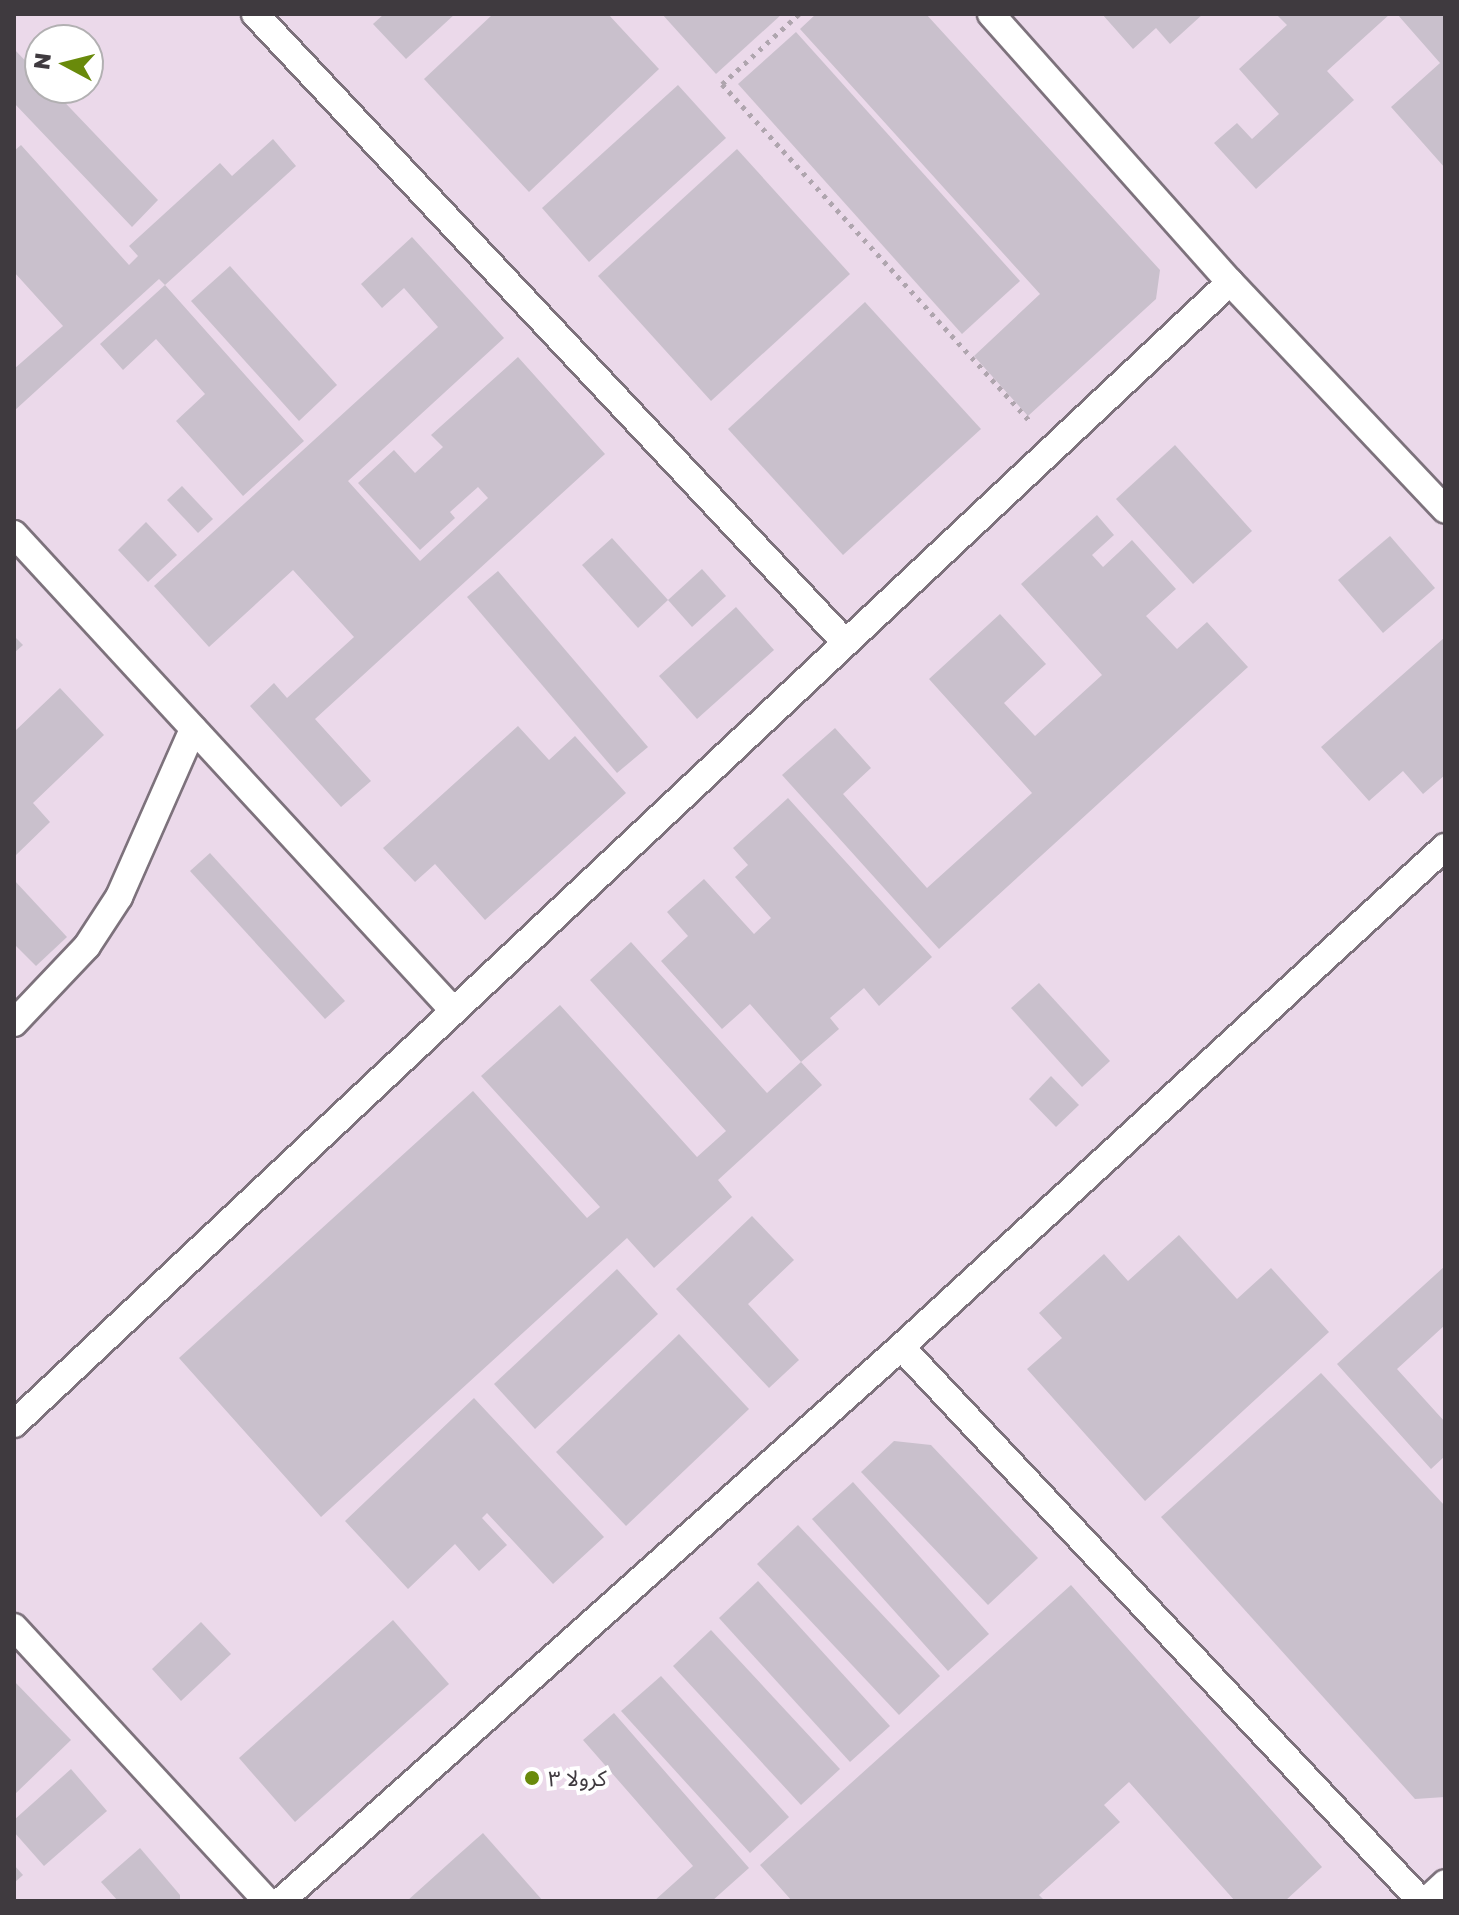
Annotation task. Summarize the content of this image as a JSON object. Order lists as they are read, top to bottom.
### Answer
{
  "places": ["كرولا ٣"],
  "north": "left"
}
